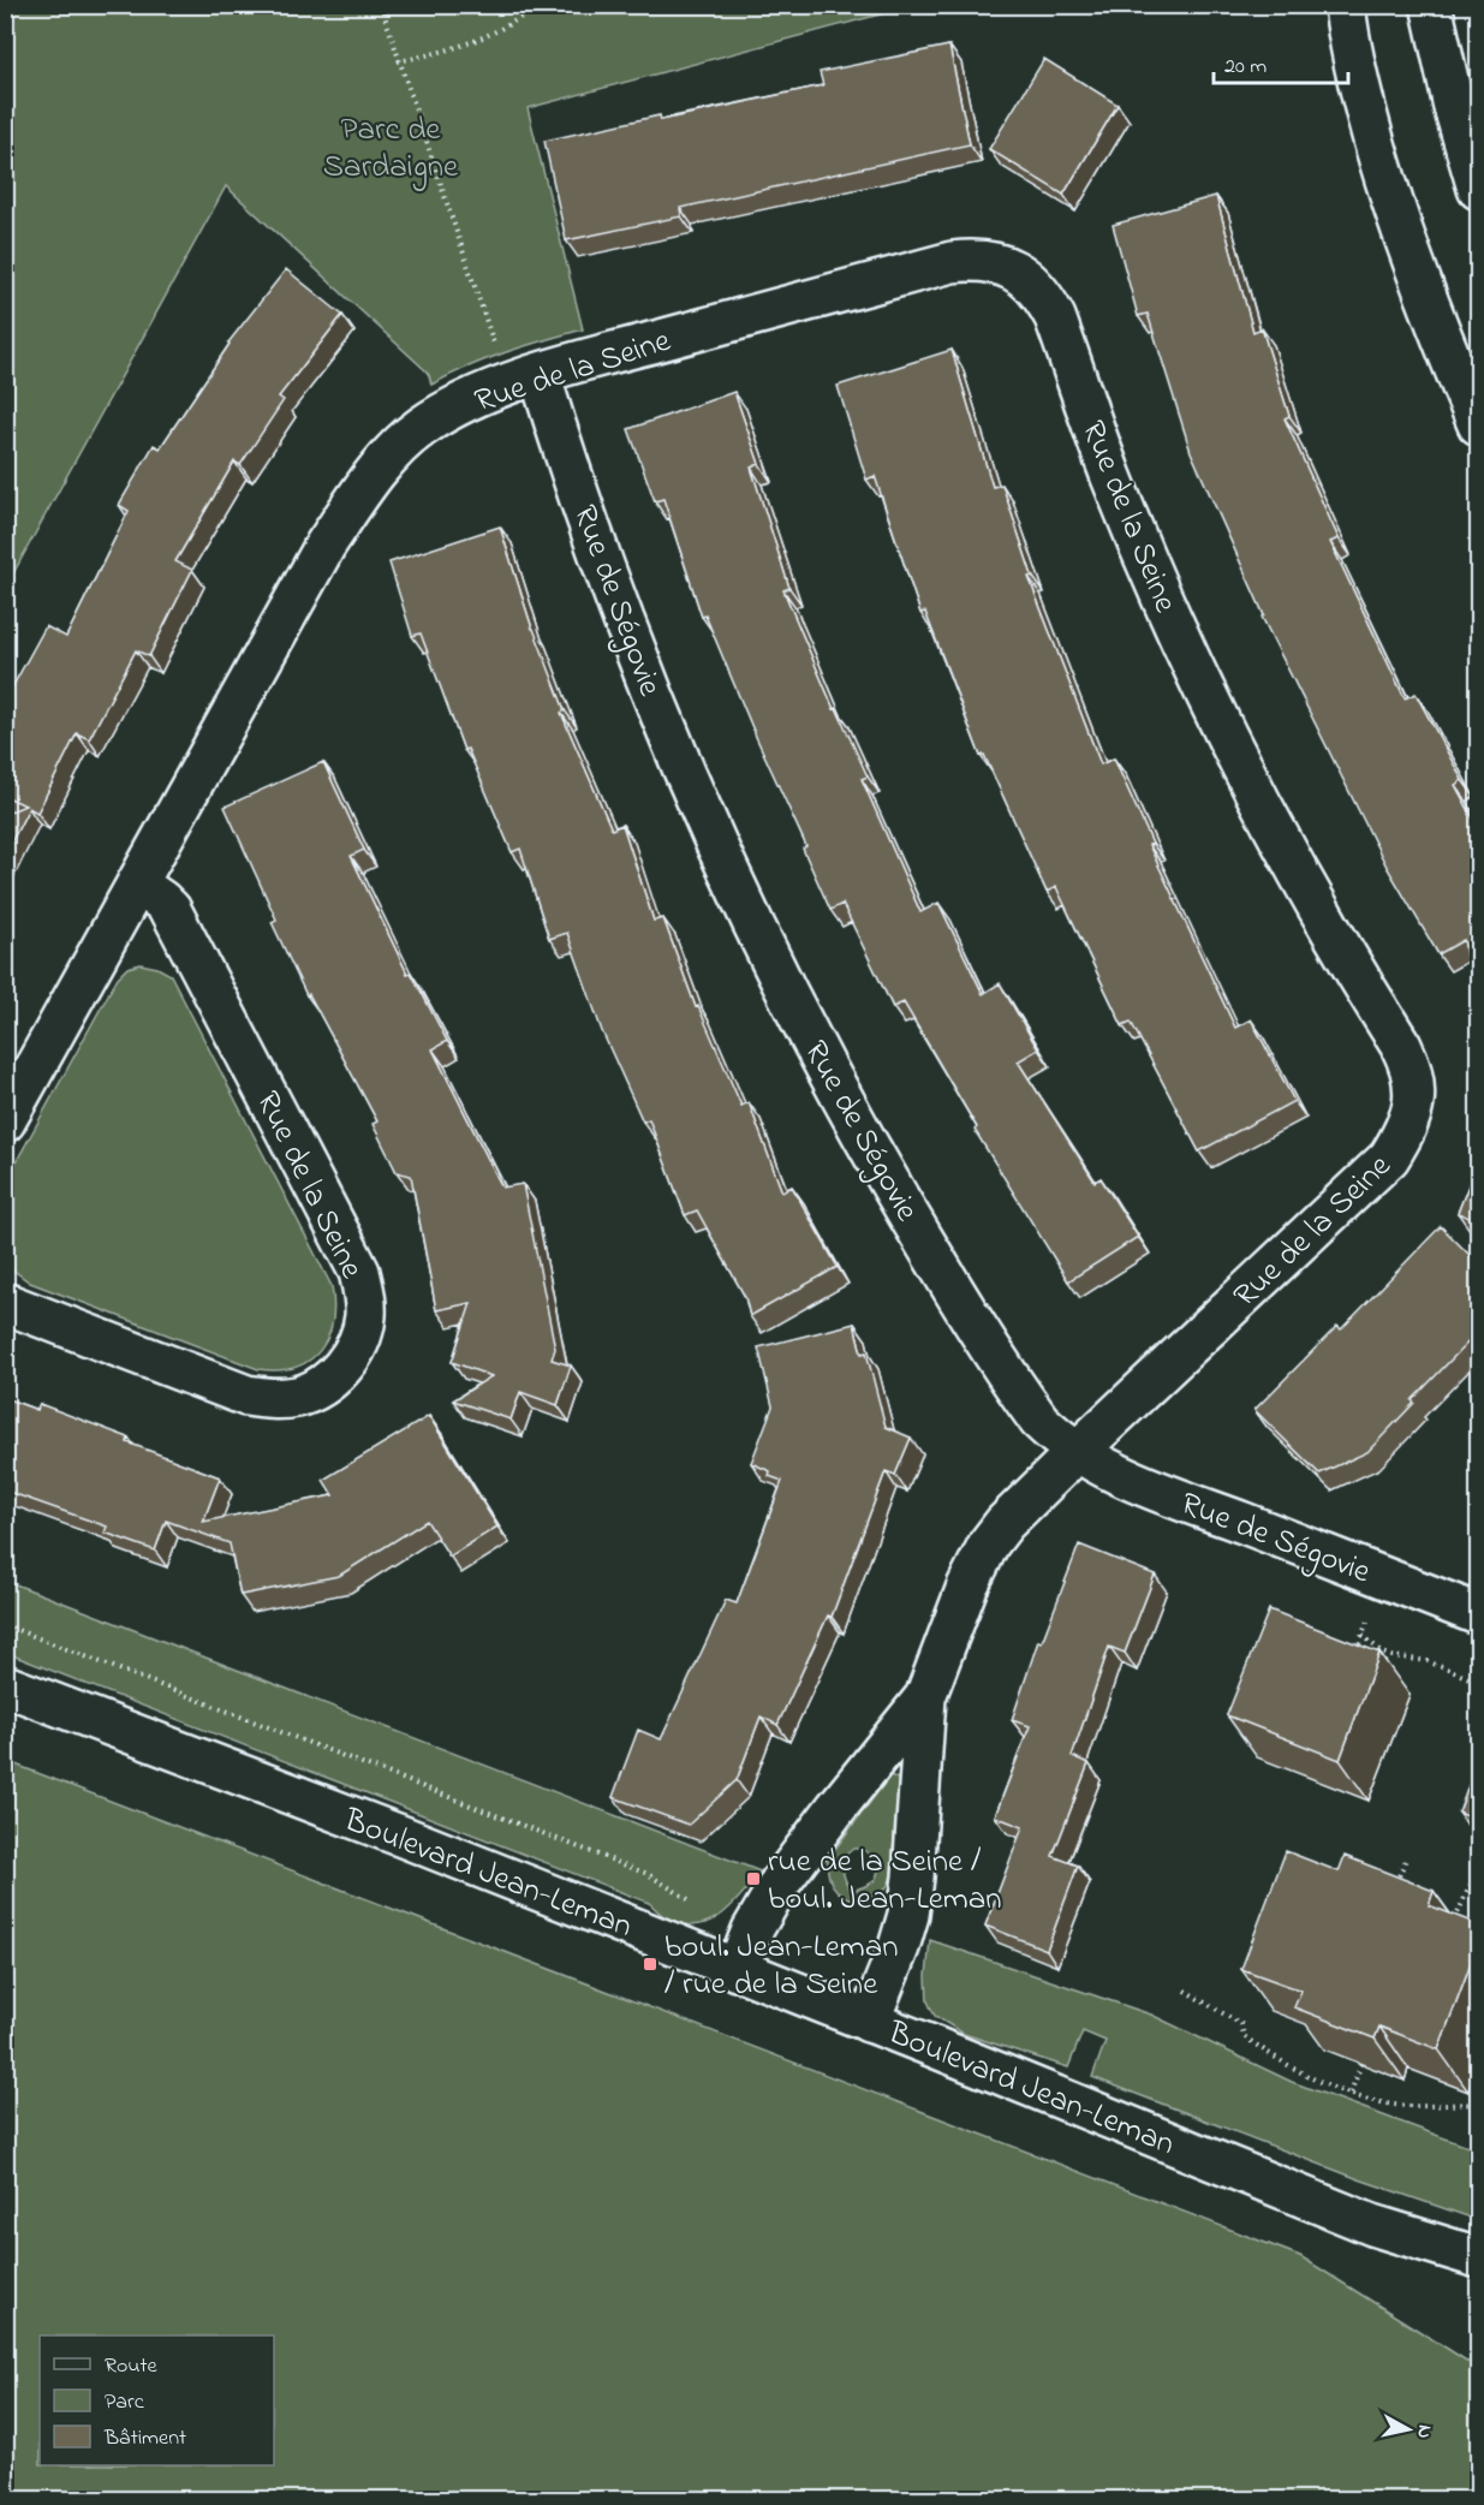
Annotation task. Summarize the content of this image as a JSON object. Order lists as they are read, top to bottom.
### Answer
{
  "streets": {
    "street": ["Rue de la Seine", "Rue de Ségovie", "Boulevard Jean-Leman"]
  },
  "crossings": [
    ["Rue de la Seine", "Rue de Ségovie"],
    ["Rue de la Seine", "Boulevard Jean-Leman"]
  ],
  "parks": ["Parc de Sardaigne"],
  "places": {
    "transit": ["rue de la Seine / boul. Jean-Leman", "boul. Jean-Leman / rue de la Seine"]
  },
  "legend": ["Route", "Parc", "Bâtiment"],
  "scale_bar": "20 m",
  "north": "right"
}
